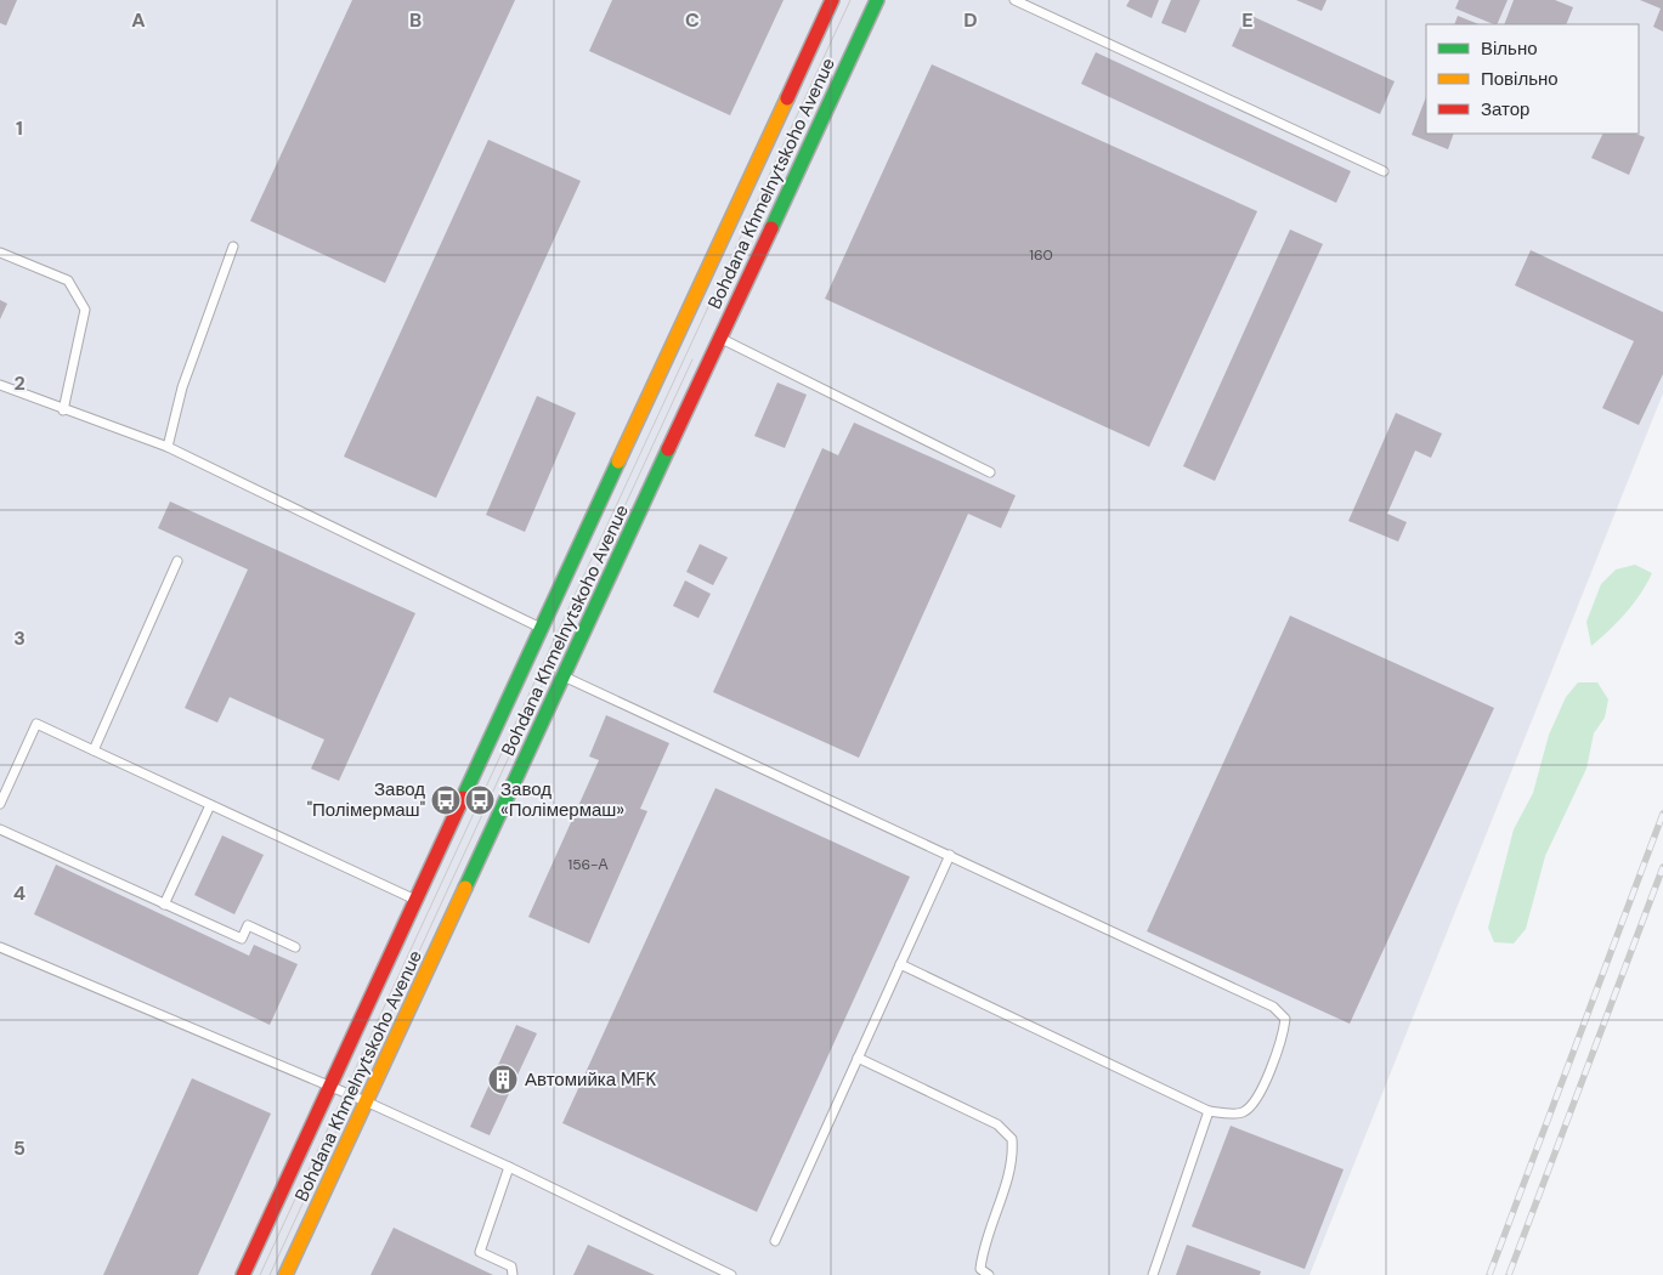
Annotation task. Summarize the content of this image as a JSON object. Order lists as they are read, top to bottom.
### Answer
{
  "streets": {
    "main road": ["Bohdana Khmelnytskoho Avenue"]
  },
  "places": {
    "bus stop": ["Завод \"Полімермаш\"", "Завод «Полімермаш»"],
    "building": ["Автомийка MFK"]
  },
  "house_numbers": ["160", "156-А"],
  "legend": ["Вільно", "Повільно", "Затор"],
  "grid": {
    "columns": [
      "A",
      "B",
      "C",
      "D",
      "E"
    ],
    "rows": [
      "1",
      "2",
      "3",
      "4",
      "5"
    ]
  }
}
